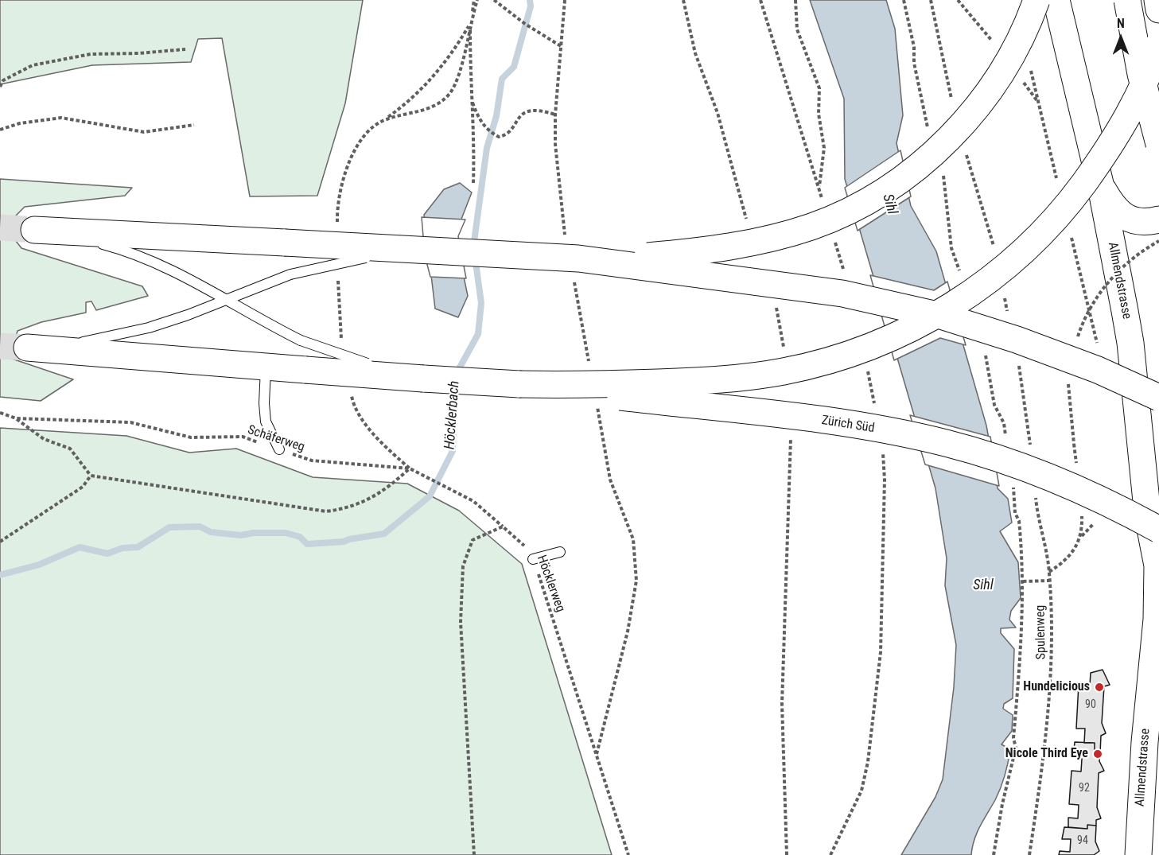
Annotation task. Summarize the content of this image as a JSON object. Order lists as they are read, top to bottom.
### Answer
{
  "streets": {
    "main road": ["Allmendstrasse", "Zürich Süd"],
    "path": ["Schäferweg", "Höcklerweg", "Spulenweg"]
  },
  "crossings": [
    ["Schäferweg", "Höcklerweg"]
  ],
  "water": ["Sihl", "Höcklerbach"],
  "places": ["Hundelicious", "Nicole Third Eye"],
  "house_numbers": ["90", "92", "94"],
  "north": "top"
}
